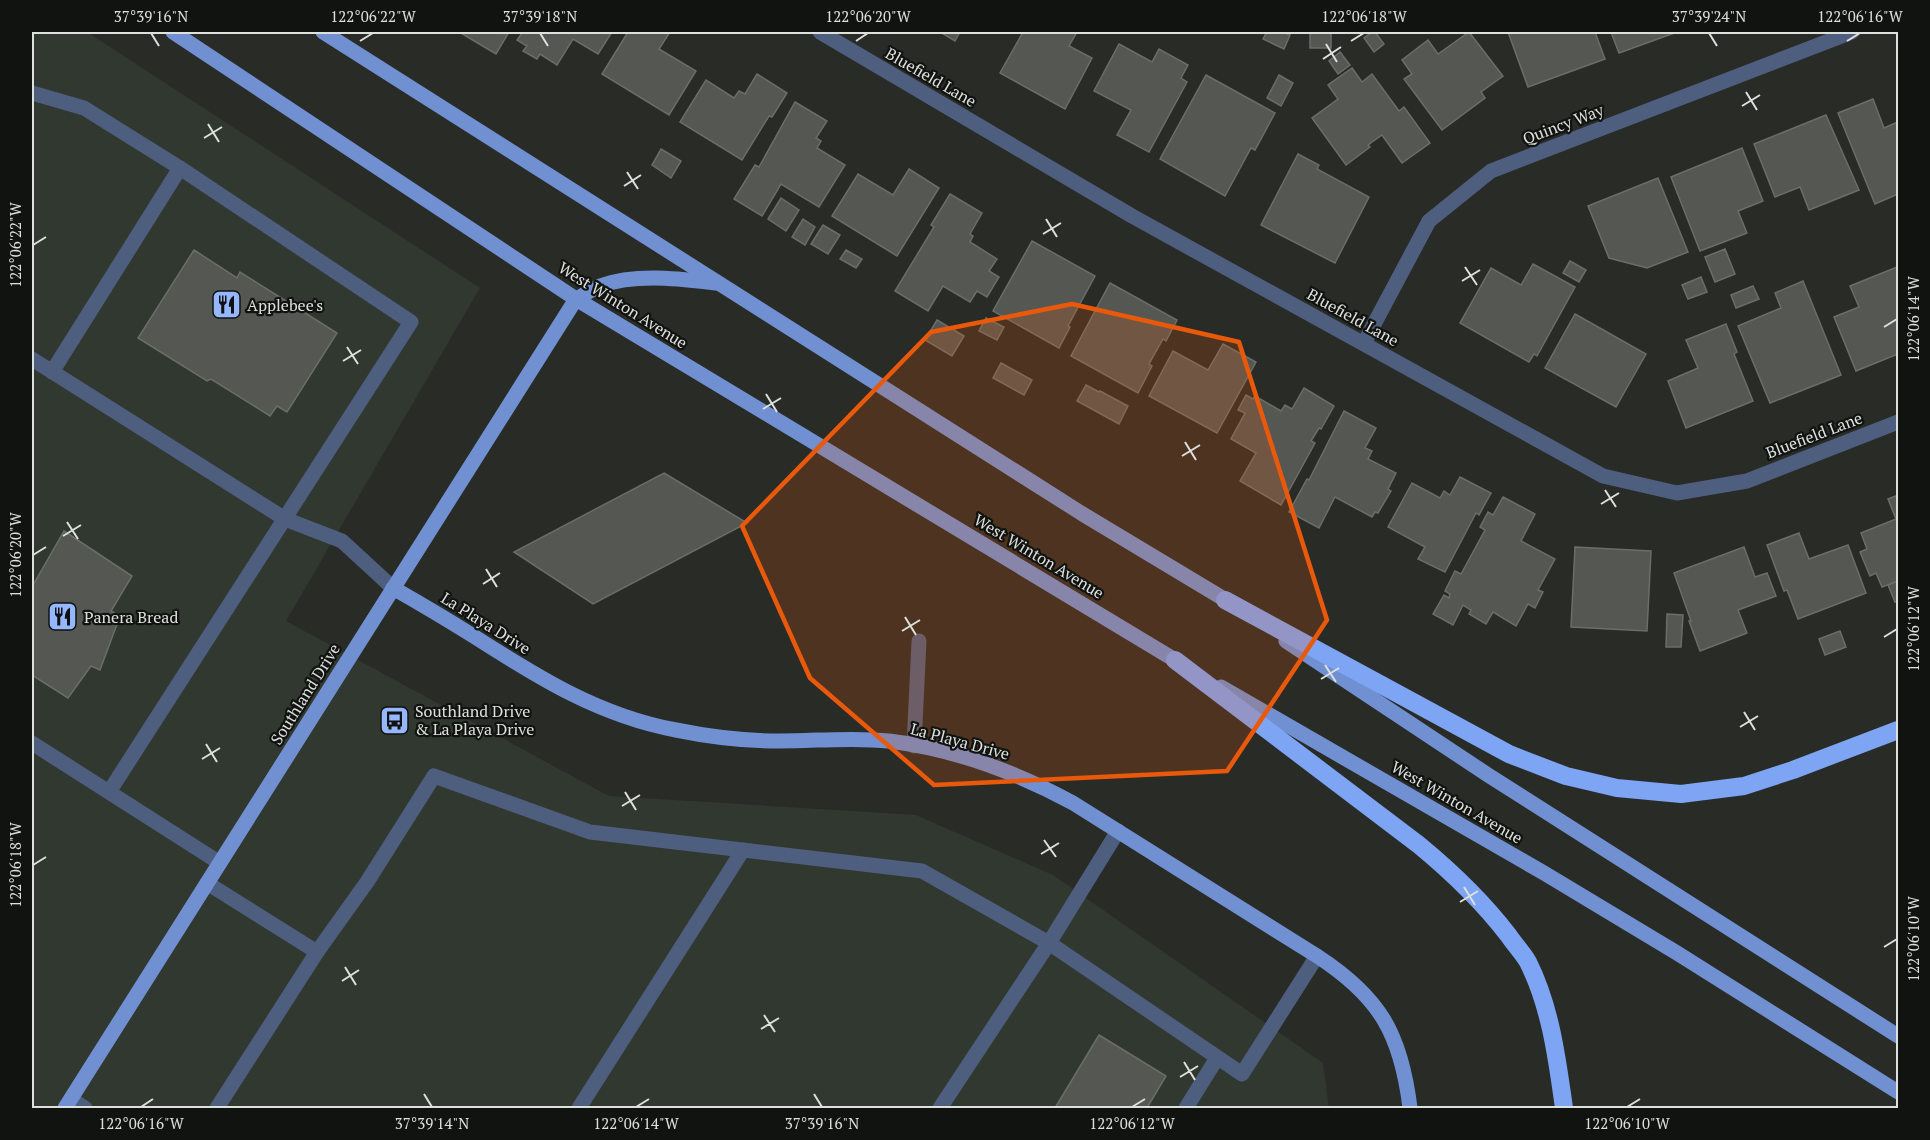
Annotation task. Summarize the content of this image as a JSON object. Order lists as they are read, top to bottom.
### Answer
{
  "streets": {
    "main road": ["West Winton Avenue", "La Playa Drive", "Southland Drive"],
    "street": ["Bluefield Lane", "Quincy Way"]
  },
  "crossings": [
    ["Bluefield Lane", "Quincy Way"],
    ["West Winton Avenue", "Southland Drive"],
    ["La Playa Drive", "Southland Drive"]
  ],
  "places": {
    "restaurant": ["Applebee's", "Panera Bread"],
    "bus stop": ["Southland Drive & La Playa Drive"]
  },
  "coordinates": [
    "37°39'16\"N",
    "122°06'22\"W",
    "37°39'18\"N",
    "122°06'20\"W",
    "122°06'18\"W",
    "37°39'24\"N",
    "122°06'16\"W",
    "122°06'14\"W",
    "122°06'12\"W",
    "122°06'10\"W",
    "37°39'14\"N"
  ]
}
